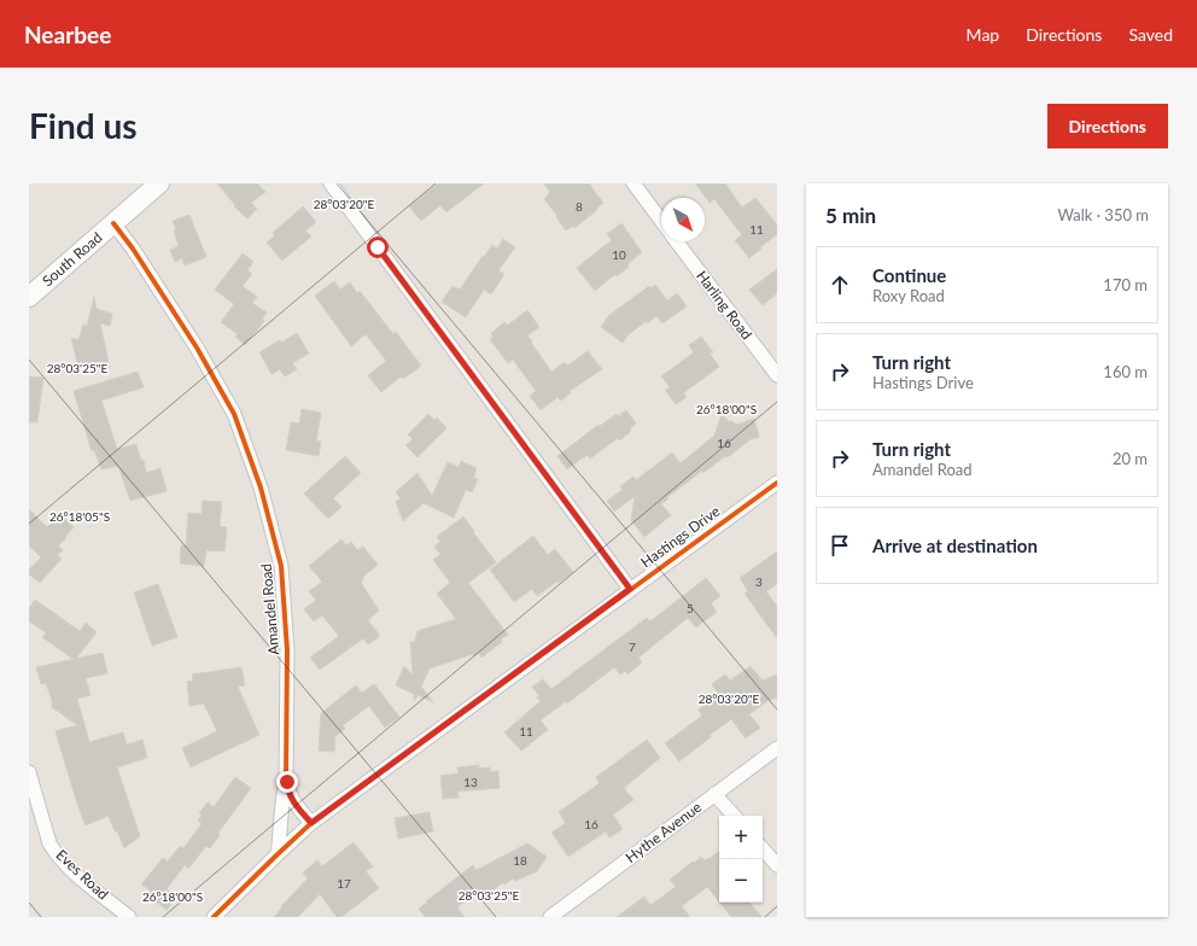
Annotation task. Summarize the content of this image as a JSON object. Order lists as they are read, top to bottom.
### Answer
{
  "streets": {
    "street": [
      "South Road",
      "Harling Road",
      "Hastings Drive",
      "Amandel Road",
      "Hythe Avenue",
      "Eves Road"
    ]
  },
  "crossings": [
    ["South Road", "Amandel Road"],
    ["Hastings Drive", "Amandel Road"]
  ],
  "house_numbers": [
    "8",
    "11",
    "10",
    "16",
    "3",
    "5",
    "7",
    "11",
    "13",
    "16",
    "18",
    "17"
  ],
  "north": "bottom right",
  "page": {
    "header": "Nearbee",
    "nav": ["Map", "Directions", "Saved"],
    "buttons": "Directions",
    "title": "Find us",
    "heading": ["5 min", "Walk · 350 m"],
    "list": [
      ["Continue", "Roxy Road", "170 m"],
      ["Turn right", "Hastings Drive", "160 m"],
      ["Turn right", "Amandel Road", "20 m"],
      "Arrive at destination"
    ],
    "map_buttons": ["+", "−"]
  },
  "coordinates": [
    "28°03'20\"E",
    "28°03'25\"E",
    "26°18'00\"S",
    "26°18'05\"S"
  ]
}
